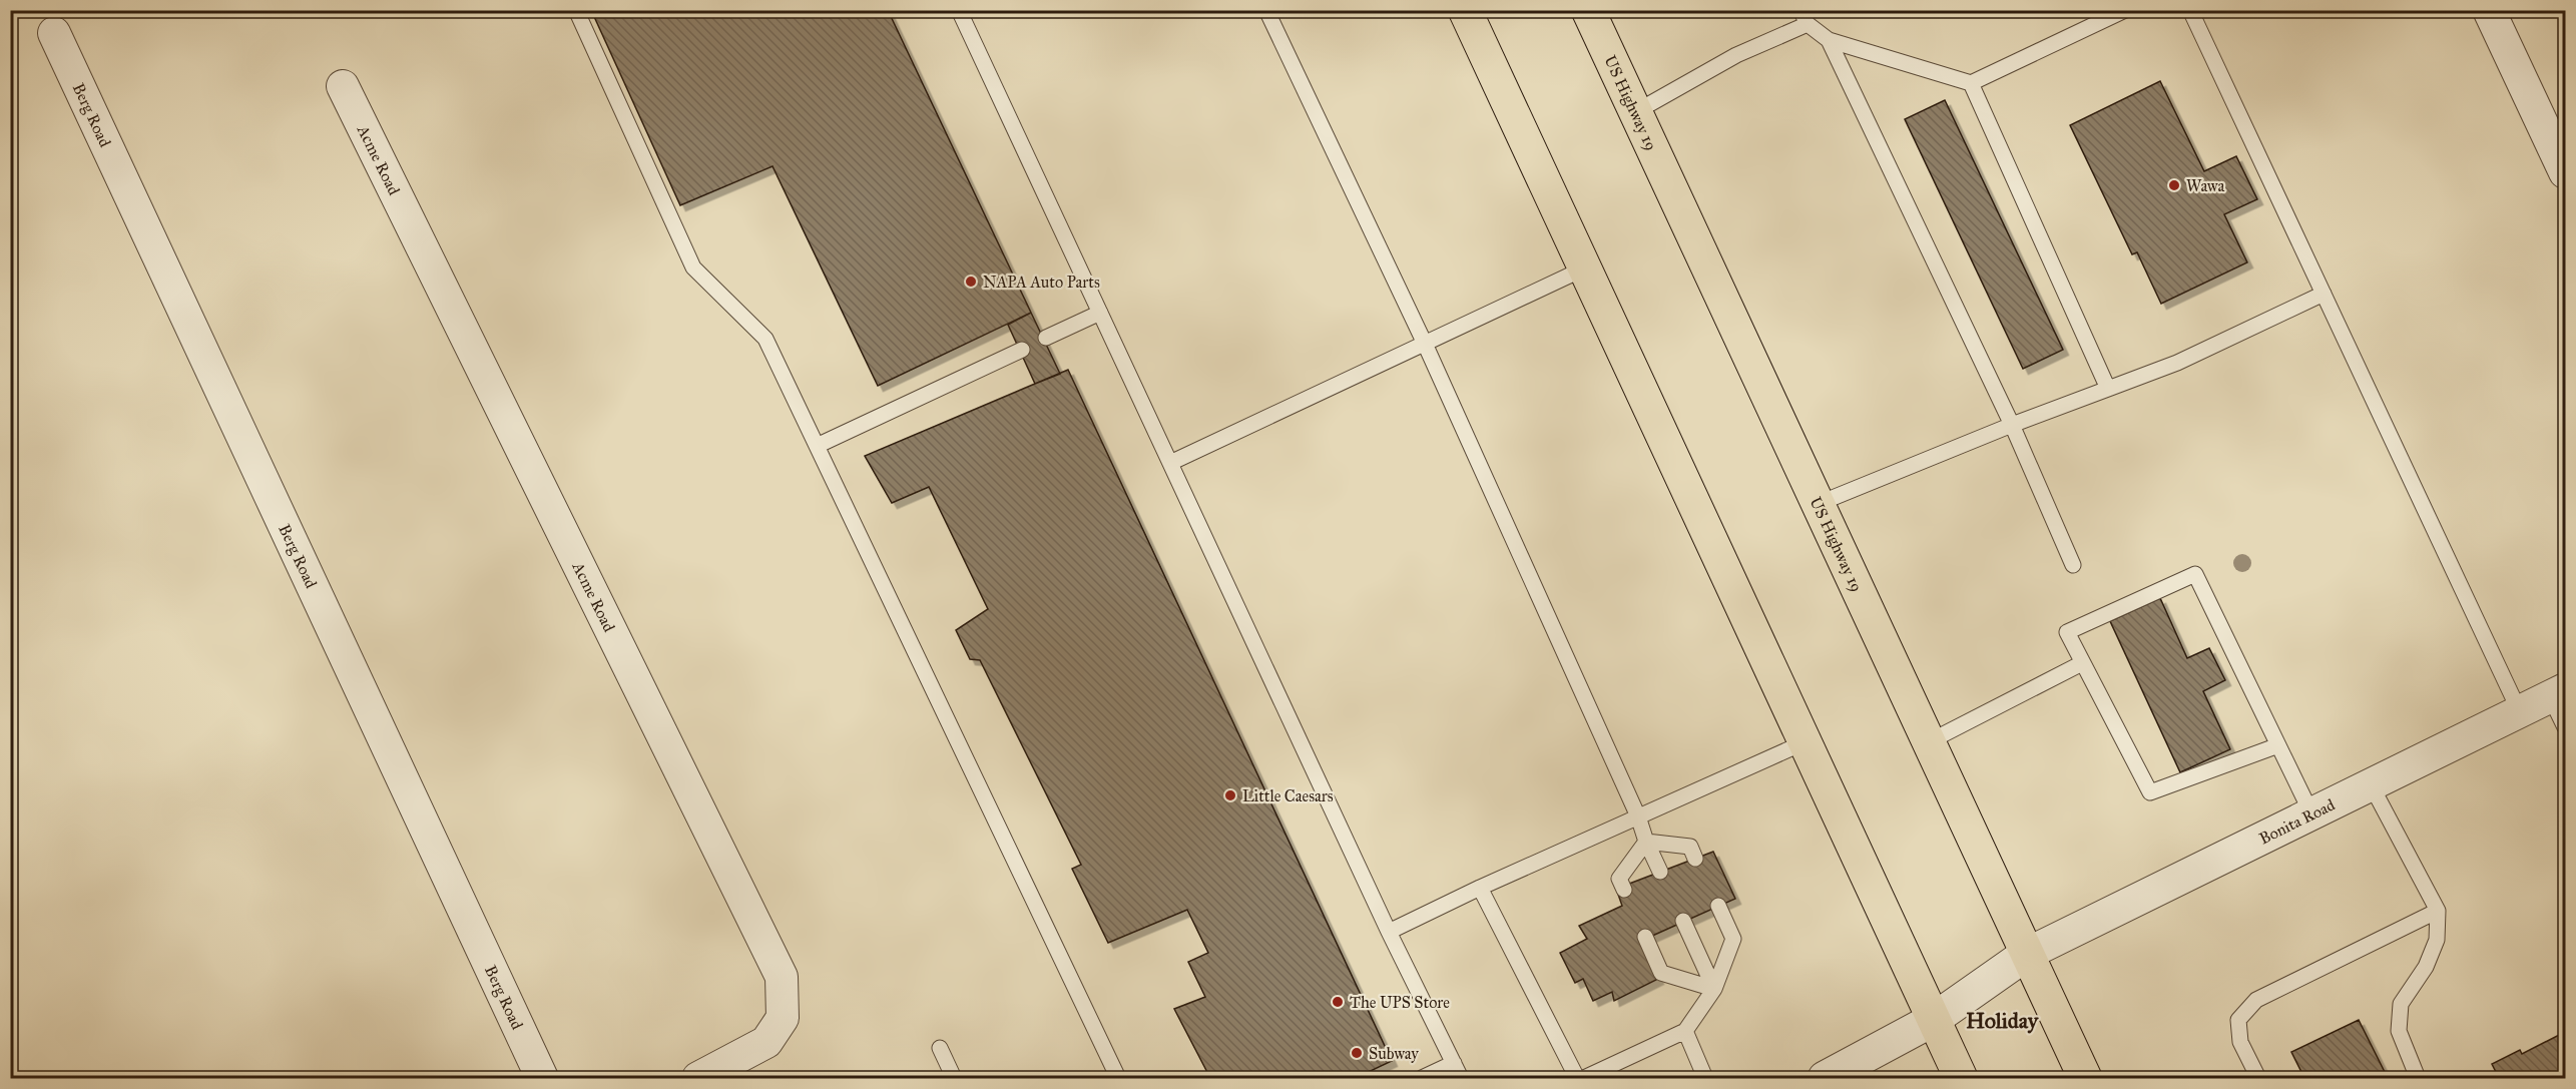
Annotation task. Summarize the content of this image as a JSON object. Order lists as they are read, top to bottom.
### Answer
{
  "streets": {
    "highway": ["US Highway 19"],
    "street": ["Berg Road", "Acme Road", "Bonita Road"]
  },
  "crossings": [
    ["US Highway 19", "Bonita Road"]
  ],
  "districts": ["Holiday"],
  "places": [
    "Wawa",
    "NAPA Auto Parts",
    "Little Caesars",
    "The UPS Store",
    "Subway"
  ]
}
